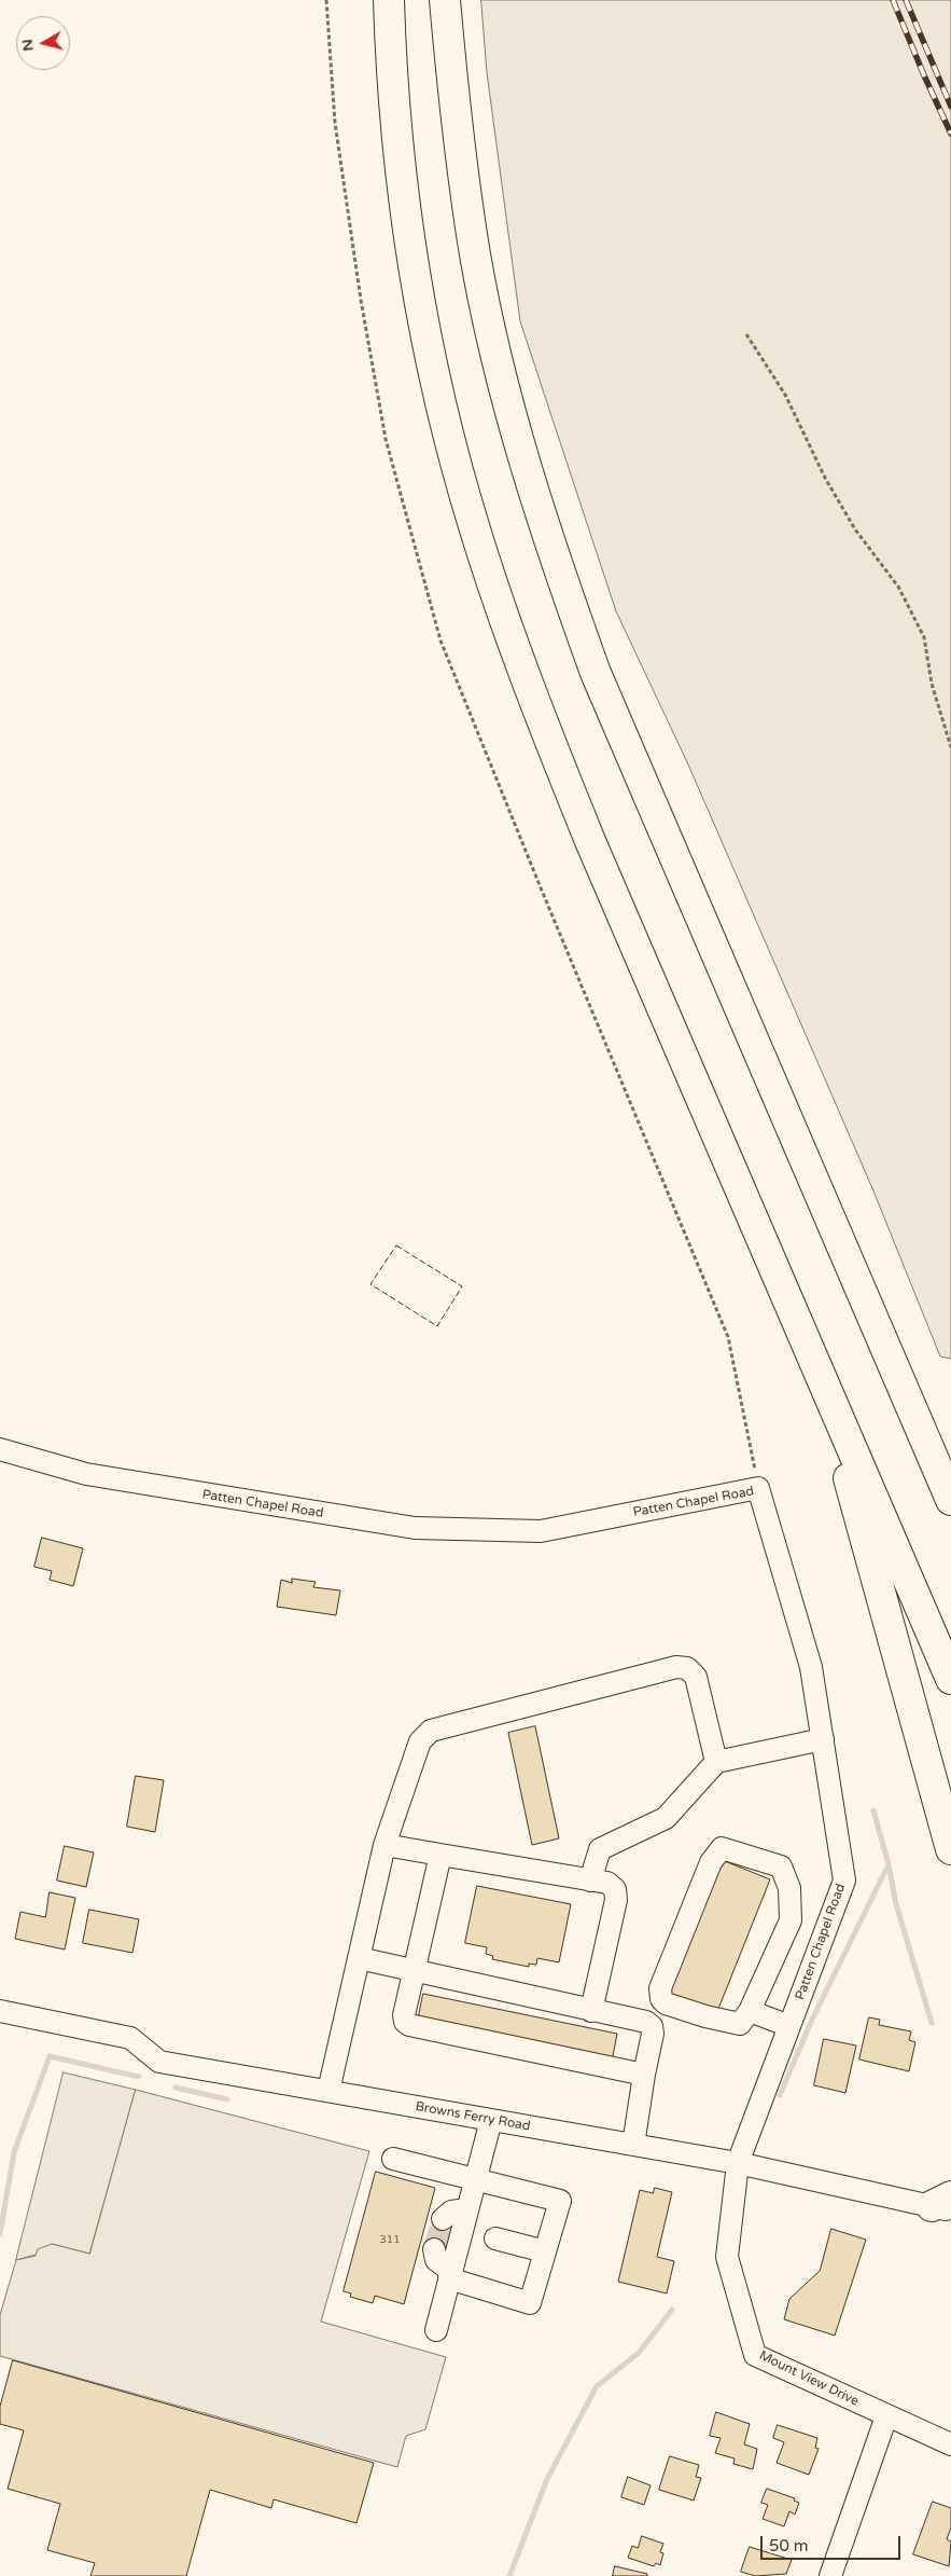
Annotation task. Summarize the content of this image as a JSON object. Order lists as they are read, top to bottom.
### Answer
{
  "streets": {
    "street": ["Patten Chapel Road", "Browns Ferry Road", "Mount View Drive"]
  },
  "crossings": [
    ["Patten Chapel Road", "Browns Ferry Road"],
    ["Patten Chapel Road", "Mount View Drive"],
    ["Browns Ferry Road", "Mount View Drive"]
  ],
  "house_numbers": ["311"],
  "scale_bar": "50 m",
  "north": "left"
}
